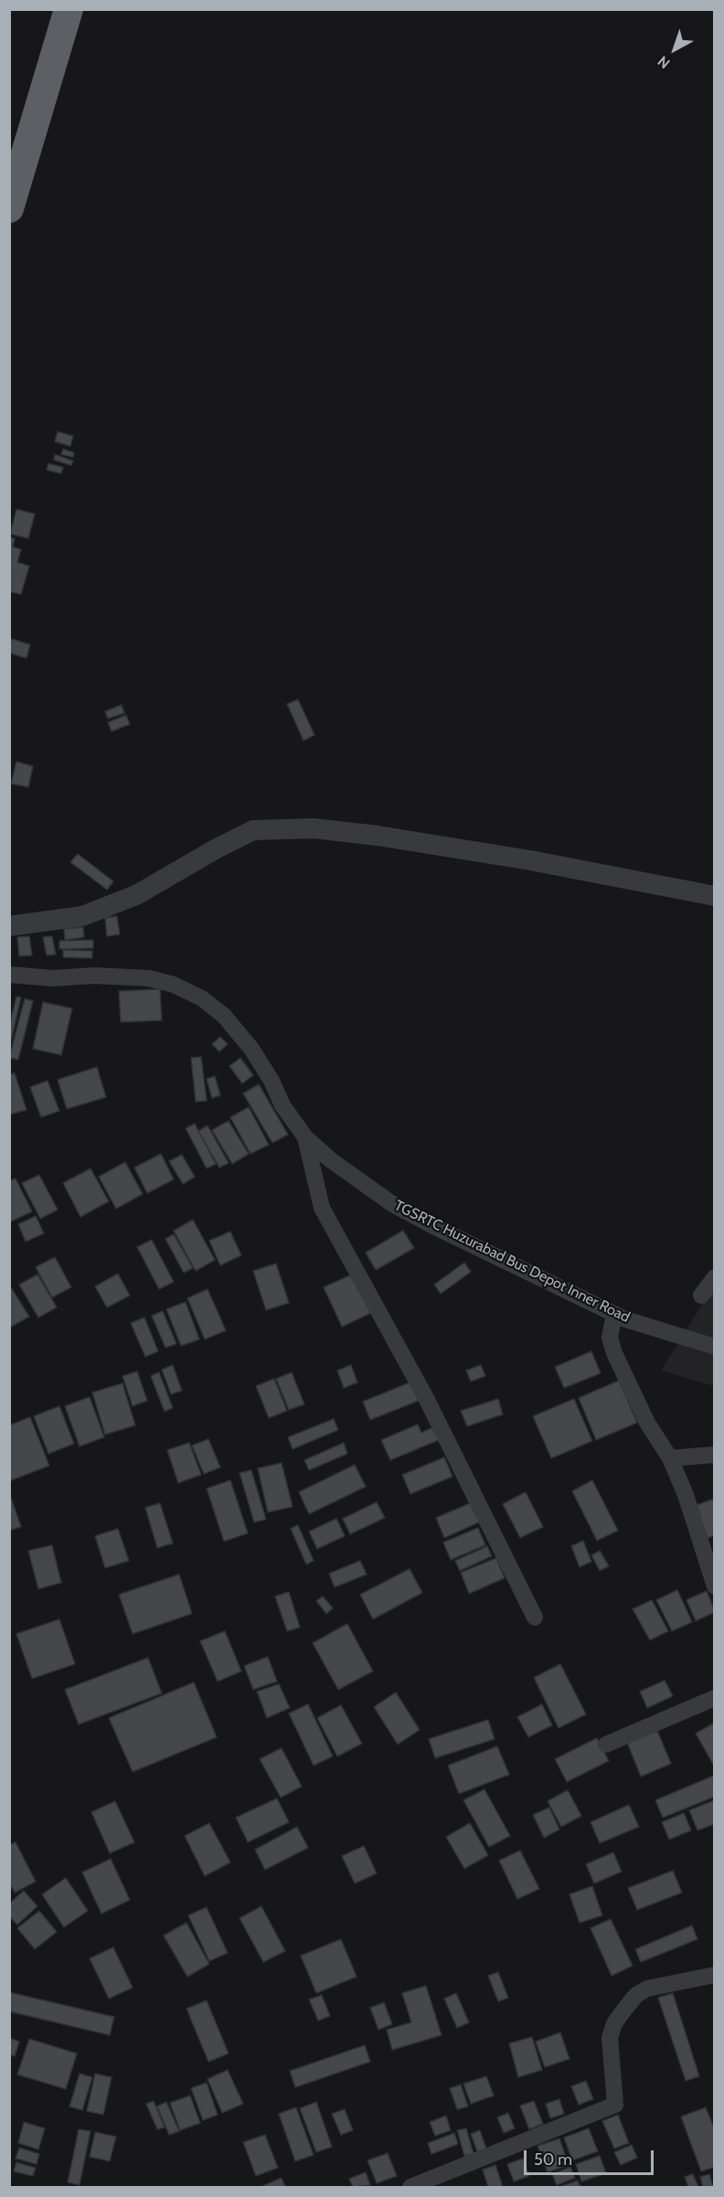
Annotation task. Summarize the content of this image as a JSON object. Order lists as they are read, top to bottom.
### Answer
{
  "streets": {
    "street": ["TGSRTC Huzurabad Bus Depot Inner Road"]
  },
  "scale_bar": "50 m",
  "north": "bottom left"
}
